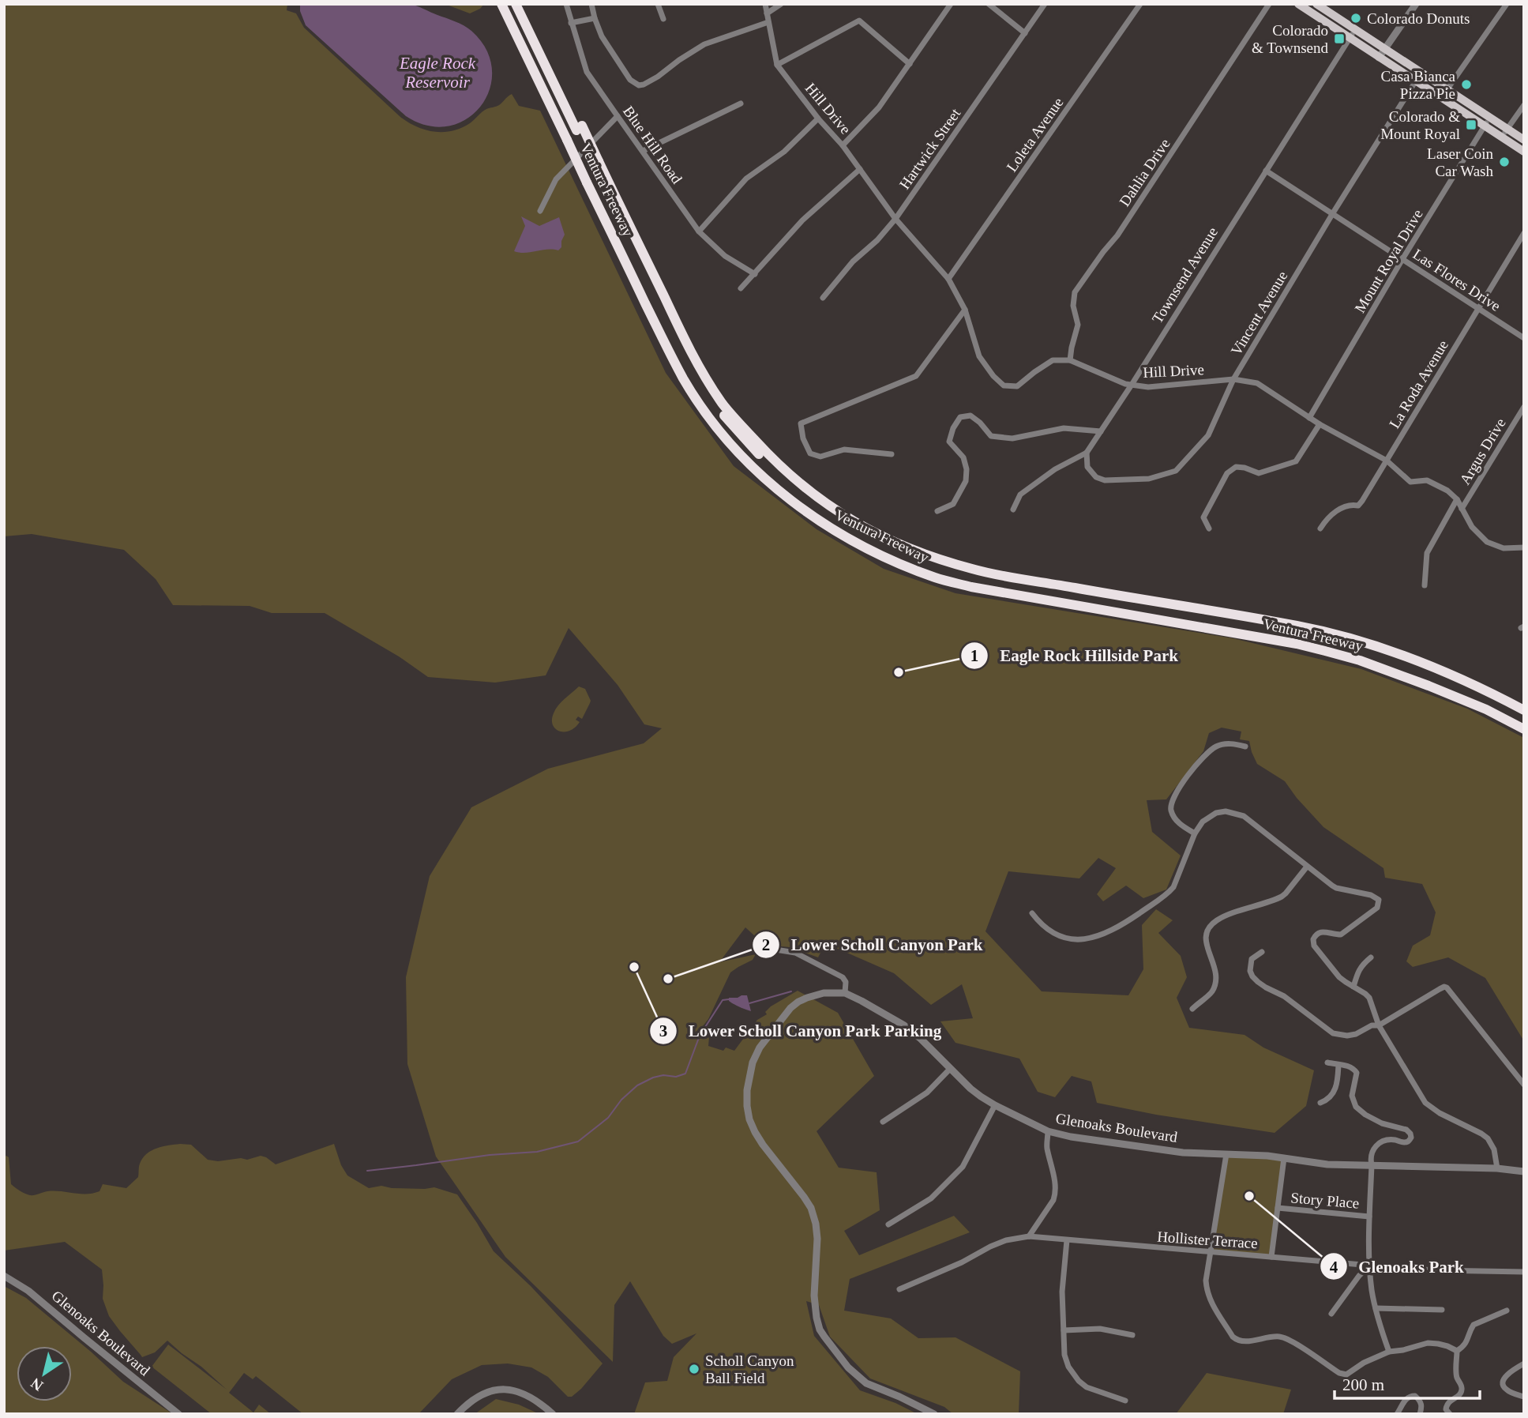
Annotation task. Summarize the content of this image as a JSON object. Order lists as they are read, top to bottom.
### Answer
{
  "streets": {
    "highway": ["Ventura Freeway"],
    "street": [
      "Hill Drive",
      "Loleta Avenue",
      "Blue Hill Road",
      "Hartwick Street",
      "Dahlia Drive",
      "Mount Royal Drive",
      "Townsend Avenue",
      "Las Flores Drive",
      "Vincent Avenue",
      "La Roda Avenue",
      "Argus Drive",
      "Glenoaks Boulevard",
      "Story Place",
      "Hollister Terrace"
    ]
  },
  "crossings": [
    ["Hill Drive", "Loleta Avenue"],
    ["Hill Drive", "Hartwick Street"],
    ["Hill Drive", "Dahlia Drive"],
    ["Hill Drive", "Mount Royal Drive"],
    ["Hill Drive", "Townsend Avenue"],
    ["Hill Drive", "Vincent Avenue"],
    ["Hill Drive", "La Roda Avenue"],
    ["Hill Drive", "Argus Drive"],
    ["Mount Royal Drive", "Las Flores Drive"],
    ["Townsend Avenue", "Las Flores Drive"],
    ["Townsend Avenue", "Vincent Avenue"],
    ["Las Flores Drive", "Vincent Avenue"],
    ["Las Flores Drive", "La Roda Avenue"]
  ],
  "water": ["Eagle Rock Reservoir"],
  "places": {
    "other": [
      "Colorado Donuts",
      "Casa Bianca Pizza Pie",
      "Laser Coin Car Wash",
      "Eagle Rock Hillside Park",
      "Lower Scholl Canyon Park Parking",
      "Lower Scholl Canyon Park",
      "Glenoaks Park",
      "Scholl Canyon Ball Field"
    ],
    "transit": ["Colorado & Townsend", "Colorado & Mount Royal"]
  },
  "scale_bar": "200 m",
  "north": "bottom left"
}
